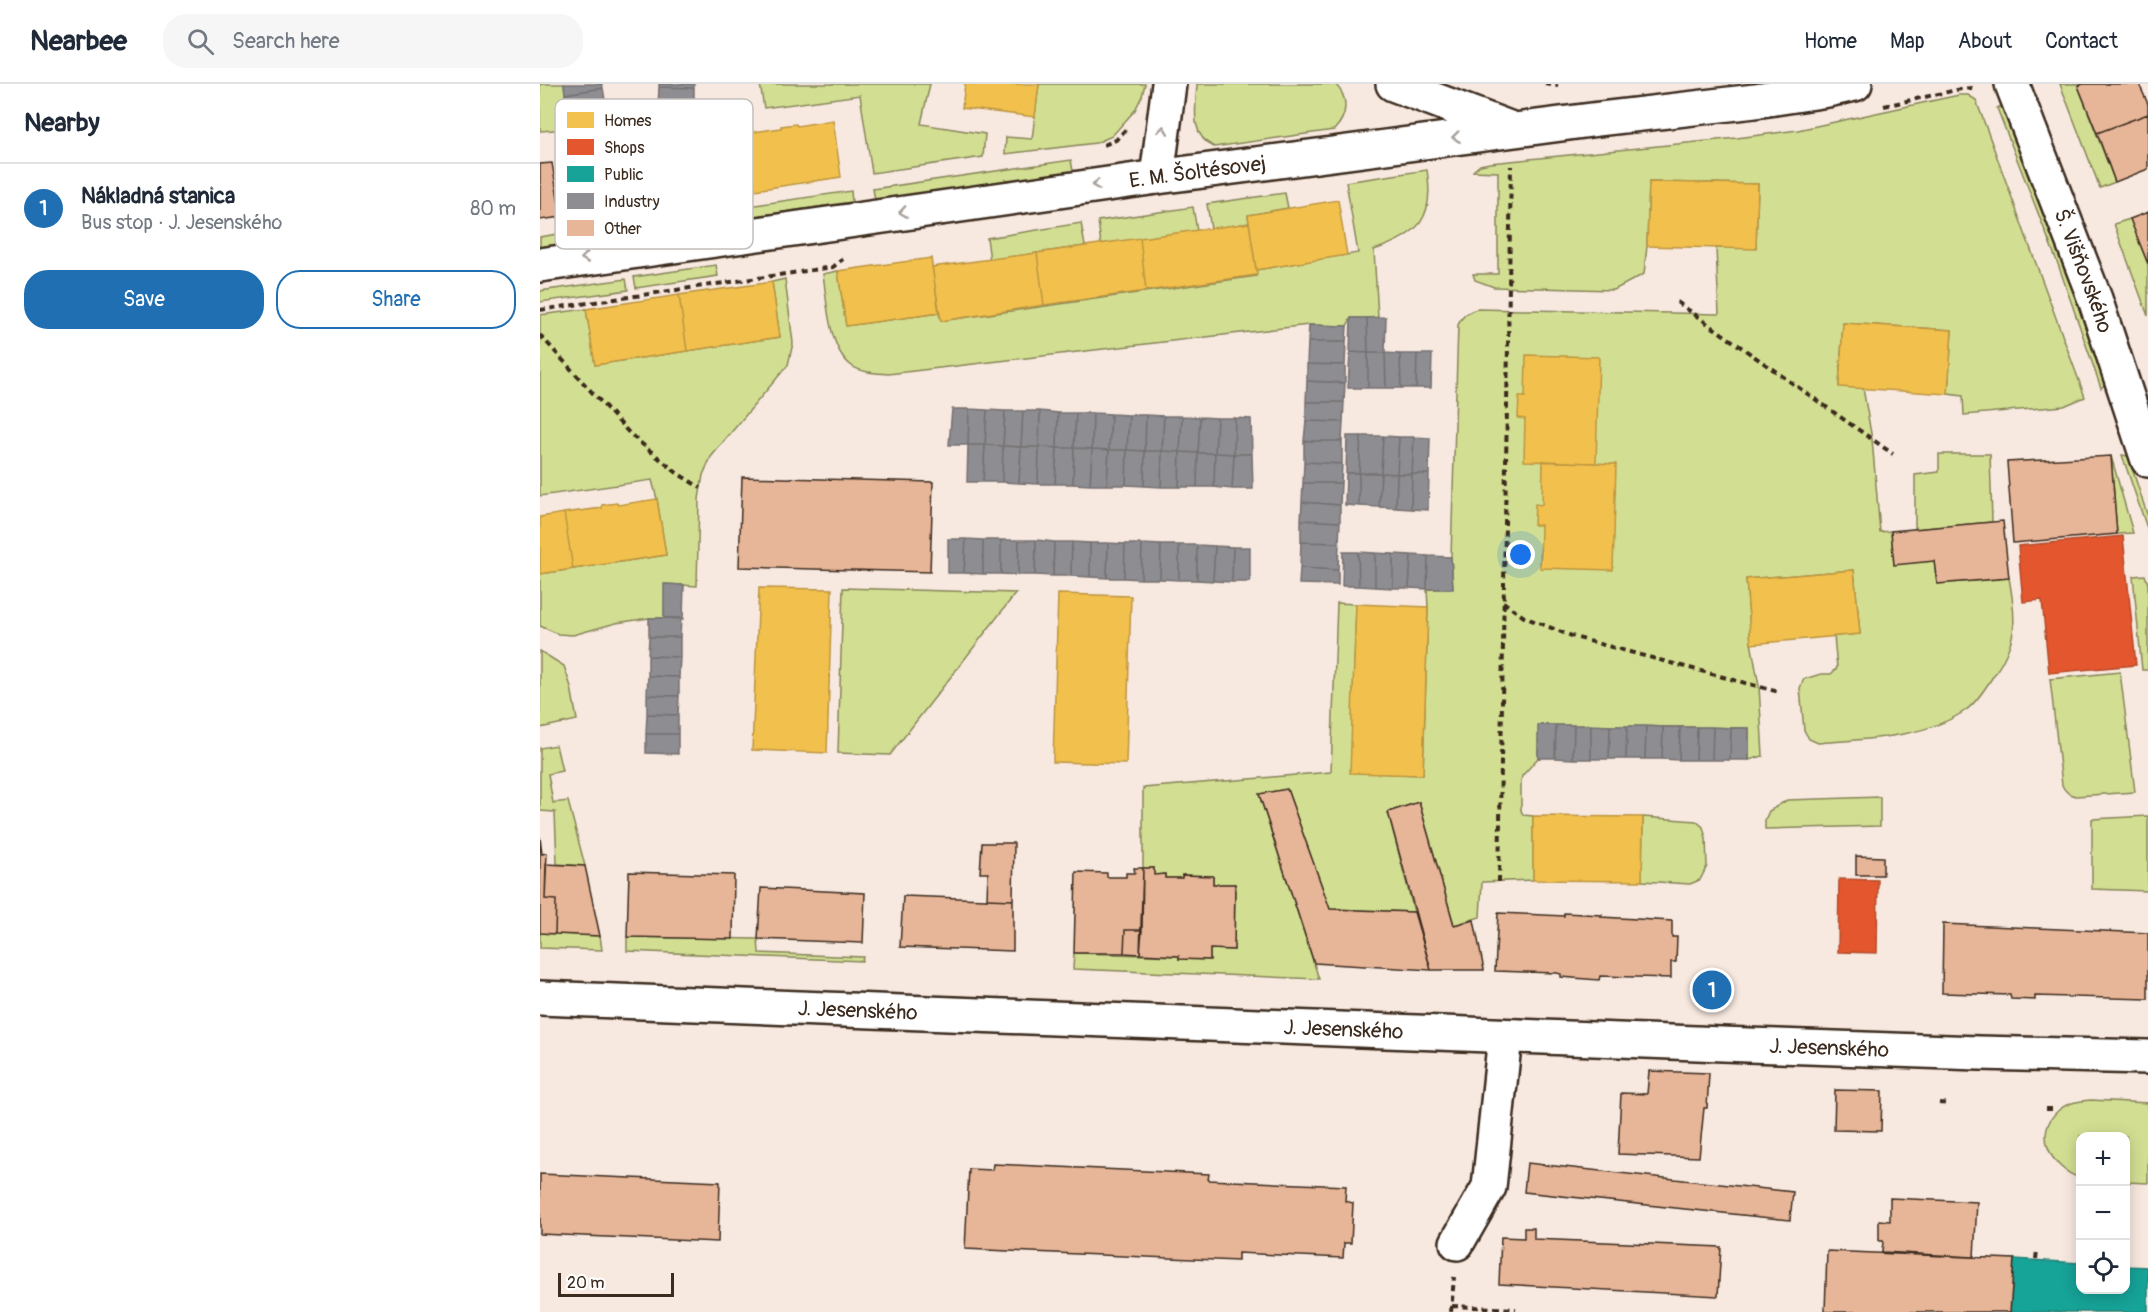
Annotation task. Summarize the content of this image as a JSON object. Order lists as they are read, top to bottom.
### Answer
{
  "streets": {
    "street": ["E. M. Šoltésovej", "Š. Višňovského", "J. Jesenského"]
  },
  "one_way": ["E. M. Šoltésovej"],
  "legend": [
    "Homes",
    "Shops",
    "Public",
    "Industry",
    "Other"
  ],
  "scale_bar": "20 m",
  "page": {
    "header": "Nearbee",
    "search": "Search here",
    "nav": [
      "Home",
      "Map",
      "About",
      "Contact"
    ],
    "heading": "Nearby",
    "list": [
      {
        "mark": "1",
        "name": "Nákladná stanica",
        "note": "Bus stop · J. Jesenského",
        "value": "80 m"
      }
    ],
    "buttons": ["Save", "Share"],
    "pins": "1",
    "map_buttons": ["+", "−"],
    "scale": "20 m"
  }
}
